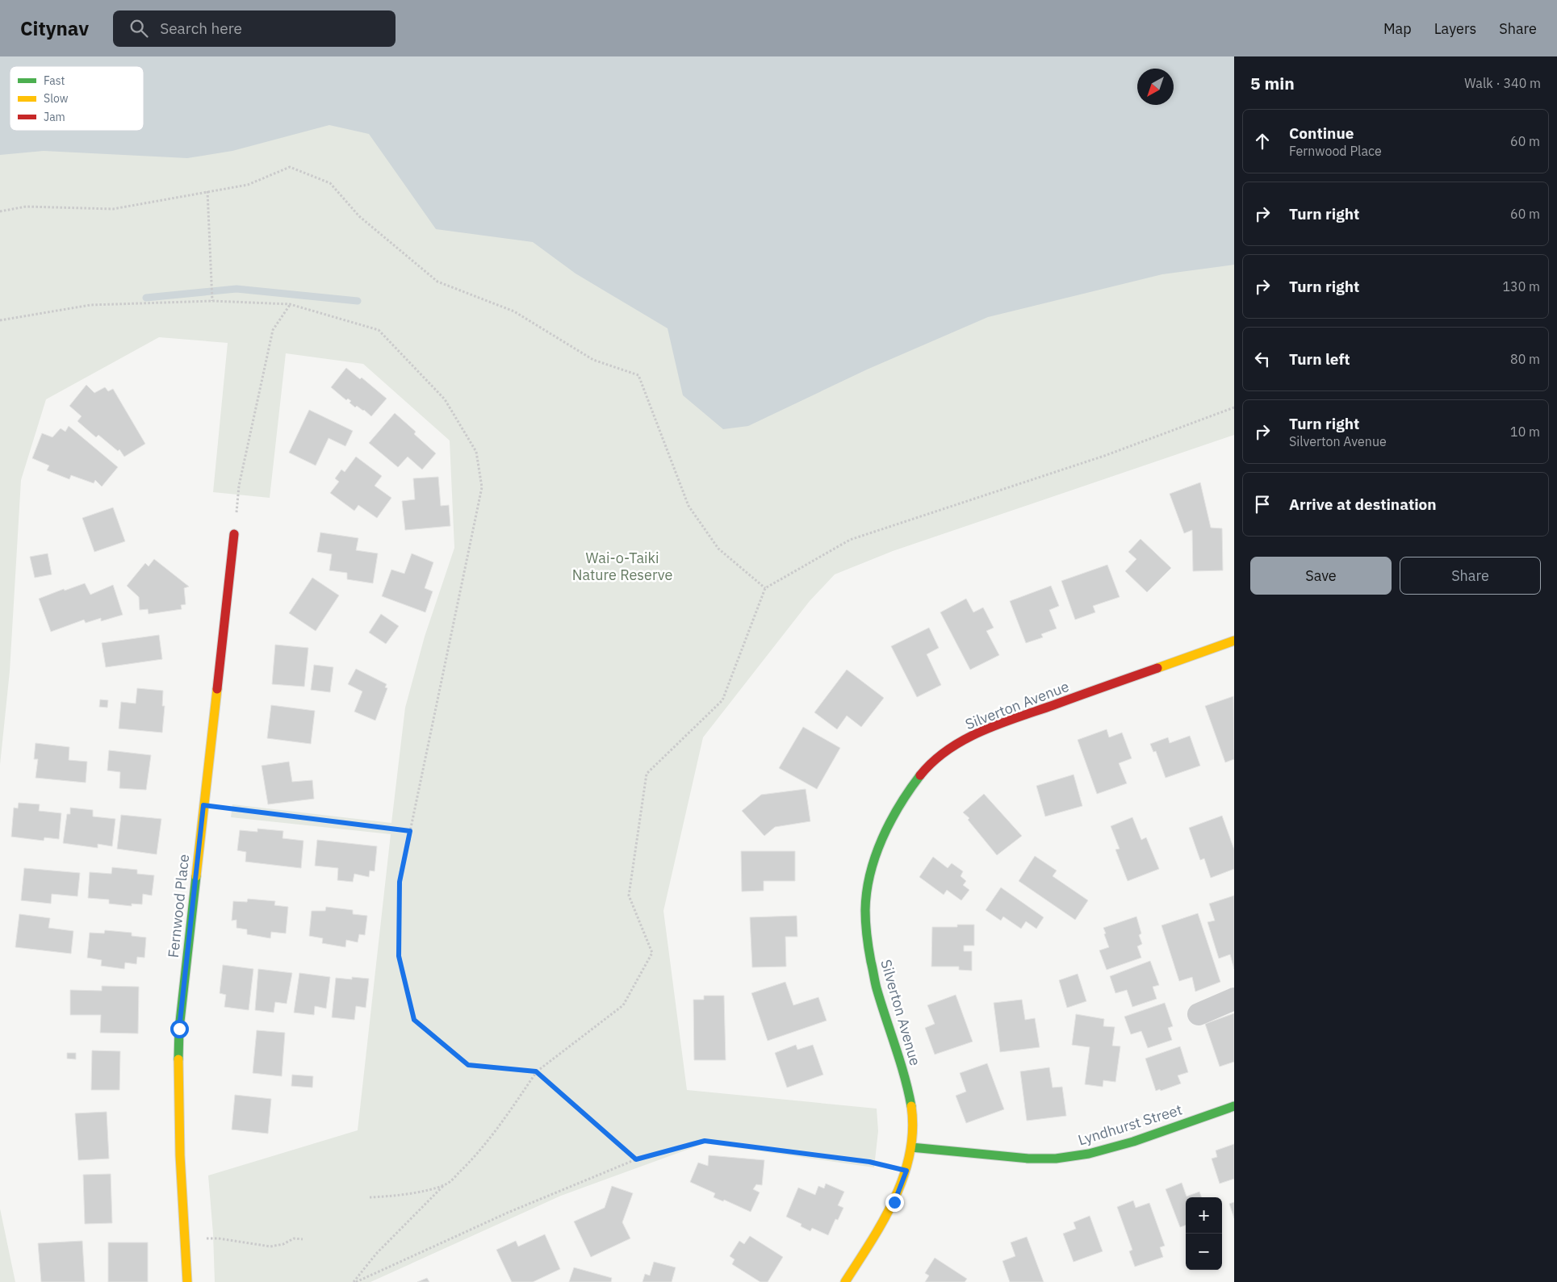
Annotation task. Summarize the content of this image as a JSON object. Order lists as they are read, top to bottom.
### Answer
{
  "streets": {
    "street": ["Silverton Avenue", "Fernwood Place", "Lyndhurst Street"]
  },
  "crossings": [
    ["Silverton Avenue", "Lyndhurst Street"]
  ],
  "parks": ["Wai-o-Taiki Nature Reserve"],
  "legend": ["Fast", "Slow", "Jam"],
  "north": "bottom left",
  "page": {
    "header": "Citynav",
    "search": "Search here",
    "nav": ["Map", "Layers", "Share"],
    "heading": ["5 min", "Walk · 340 m"],
    "list": [
      ["Continue", "Fernwood Place", "60 m"],
      ["Turn right", "60 m"],
      ["Turn right", "130 m"],
      ["Turn left", "80 m"],
      ["Turn right", "Silverton Avenue", "10 m"],
      "Arrive at destination"
    ],
    "buttons": ["Save", "Share"],
    "map_buttons": ["+", "−"]
  }
}
